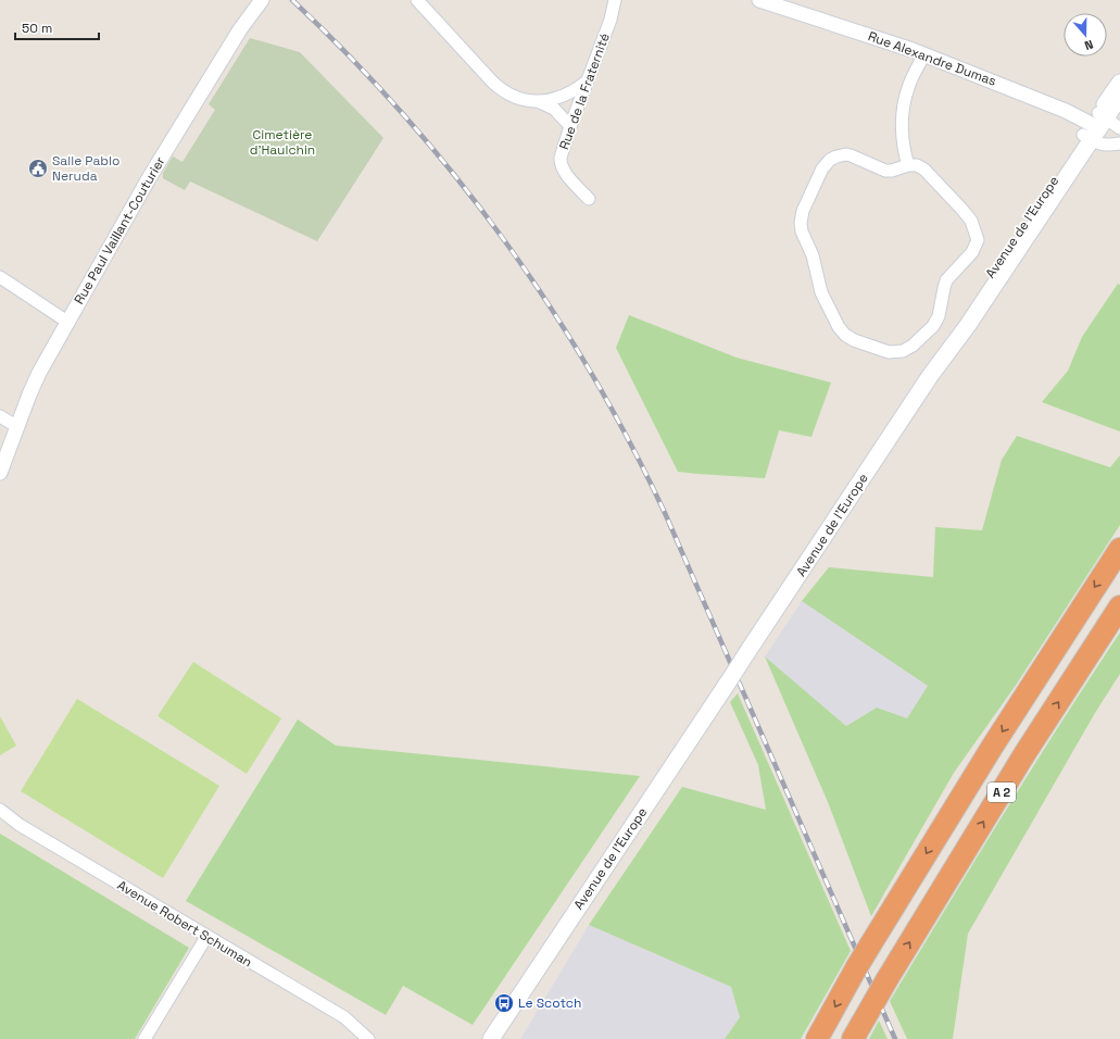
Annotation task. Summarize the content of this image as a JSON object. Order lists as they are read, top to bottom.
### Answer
{
  "streets": {
    "highway": ["A 2"],
    "main road": ["Avenue de l'Europe"],
    "street": [
      "Rue Alexandre Dumas",
      "Rue de la Fraternité",
      "Rue Paul Vaillant-Couturier",
      "Avenue Robert Schuman"
    ]
  },
  "crossings": [
    ["Rue Alexandre Dumas", "Avenue de l'Europe"]
  ],
  "parks": ["Cimetière d'Haulchin"],
  "places": {
    "public building": ["Salle Pablo Neruda"],
    "bus stop": ["Le Scotch"]
  },
  "scale_bar": "50 m",
  "north": "bottom"
}
